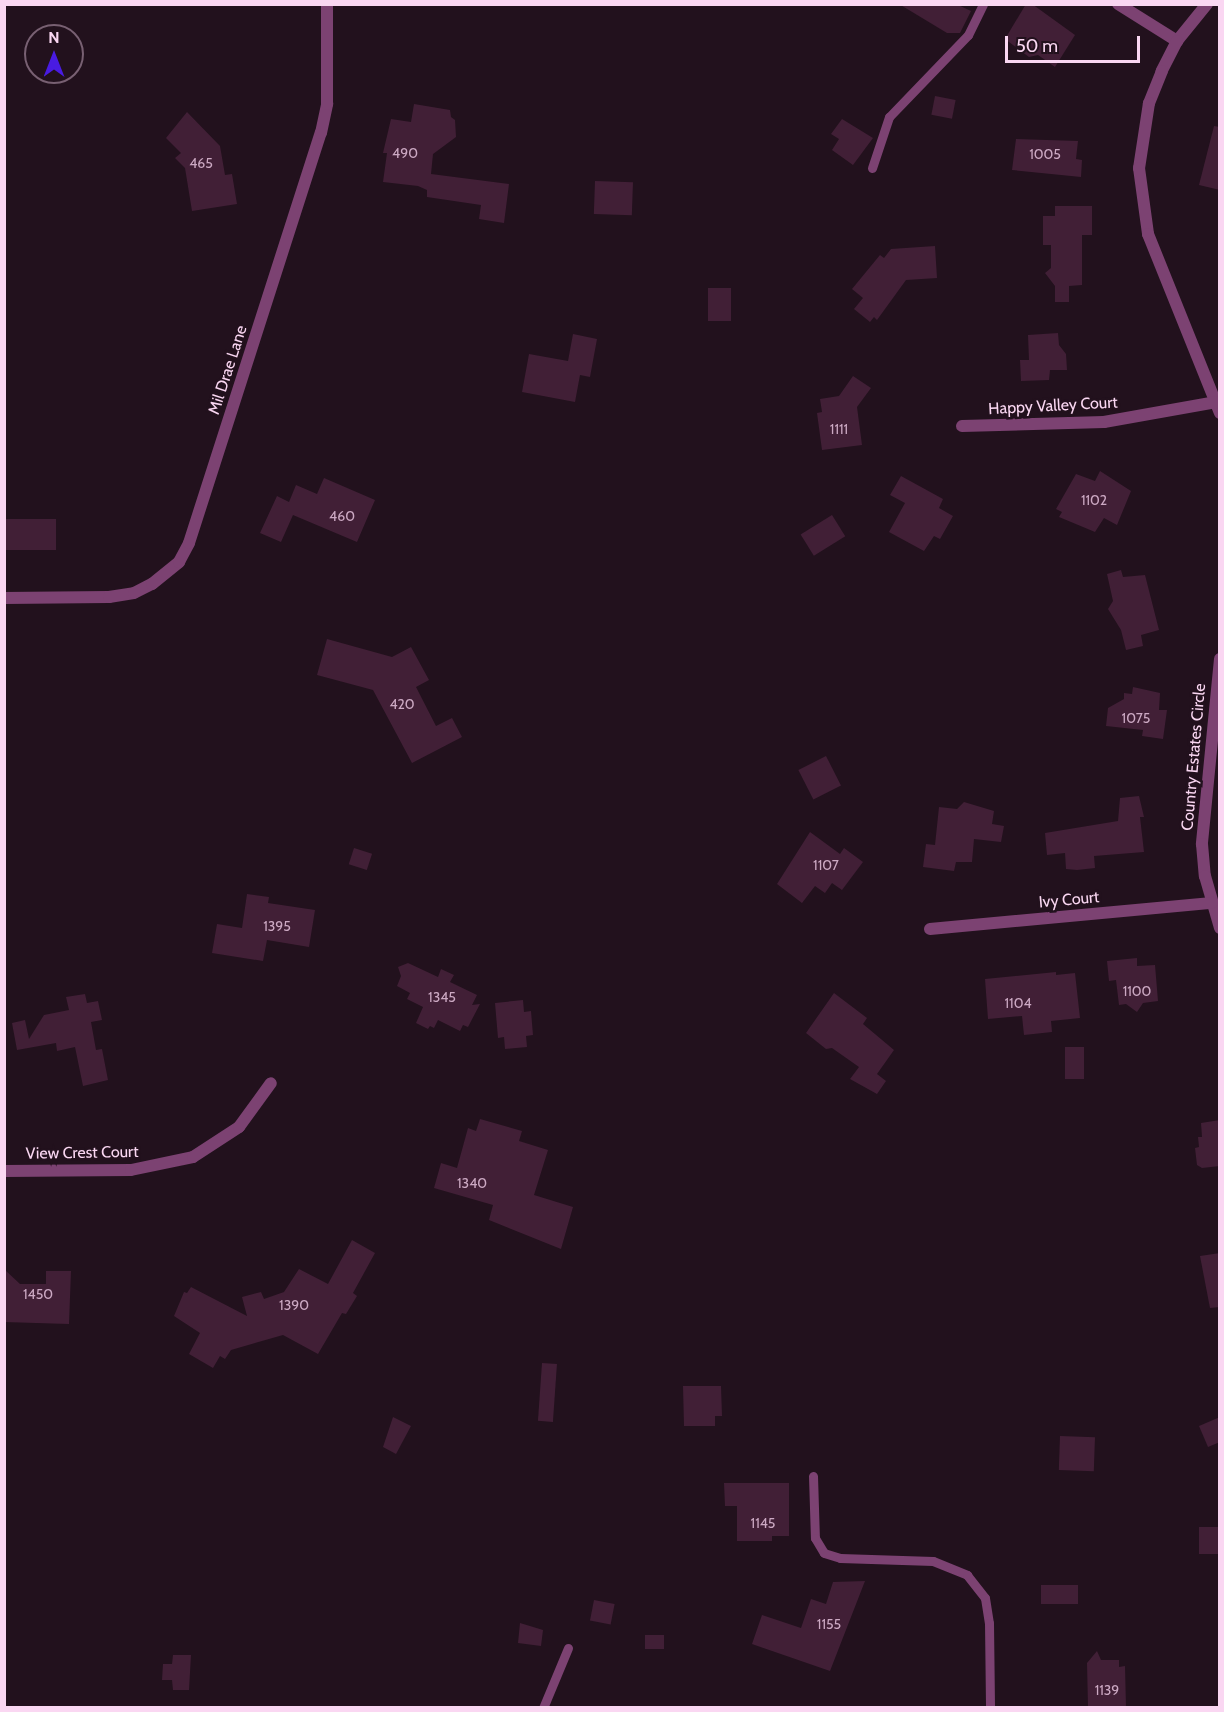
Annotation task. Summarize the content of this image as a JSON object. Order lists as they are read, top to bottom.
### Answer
{
  "streets": {
    "street": [
      "Mil Drae Lane",
      "Happy Valley Court",
      "Country Estates Circle",
      "Ivy Court",
      "View Crest Court"
    ]
  },
  "crossings": [
    ["Country Estates Circle", "Ivy Court"]
  ],
  "house_numbers": [
    "490",
    "1005",
    "465",
    "1111",
    "1102",
    "460",
    "420",
    "1075",
    "1107",
    "1395",
    "1100",
    "1345",
    "1104",
    "1340",
    "1450",
    "1390",
    "1145",
    "1155",
    "1139"
  ],
  "scale_bar": "50 m",
  "north": "top"
}
